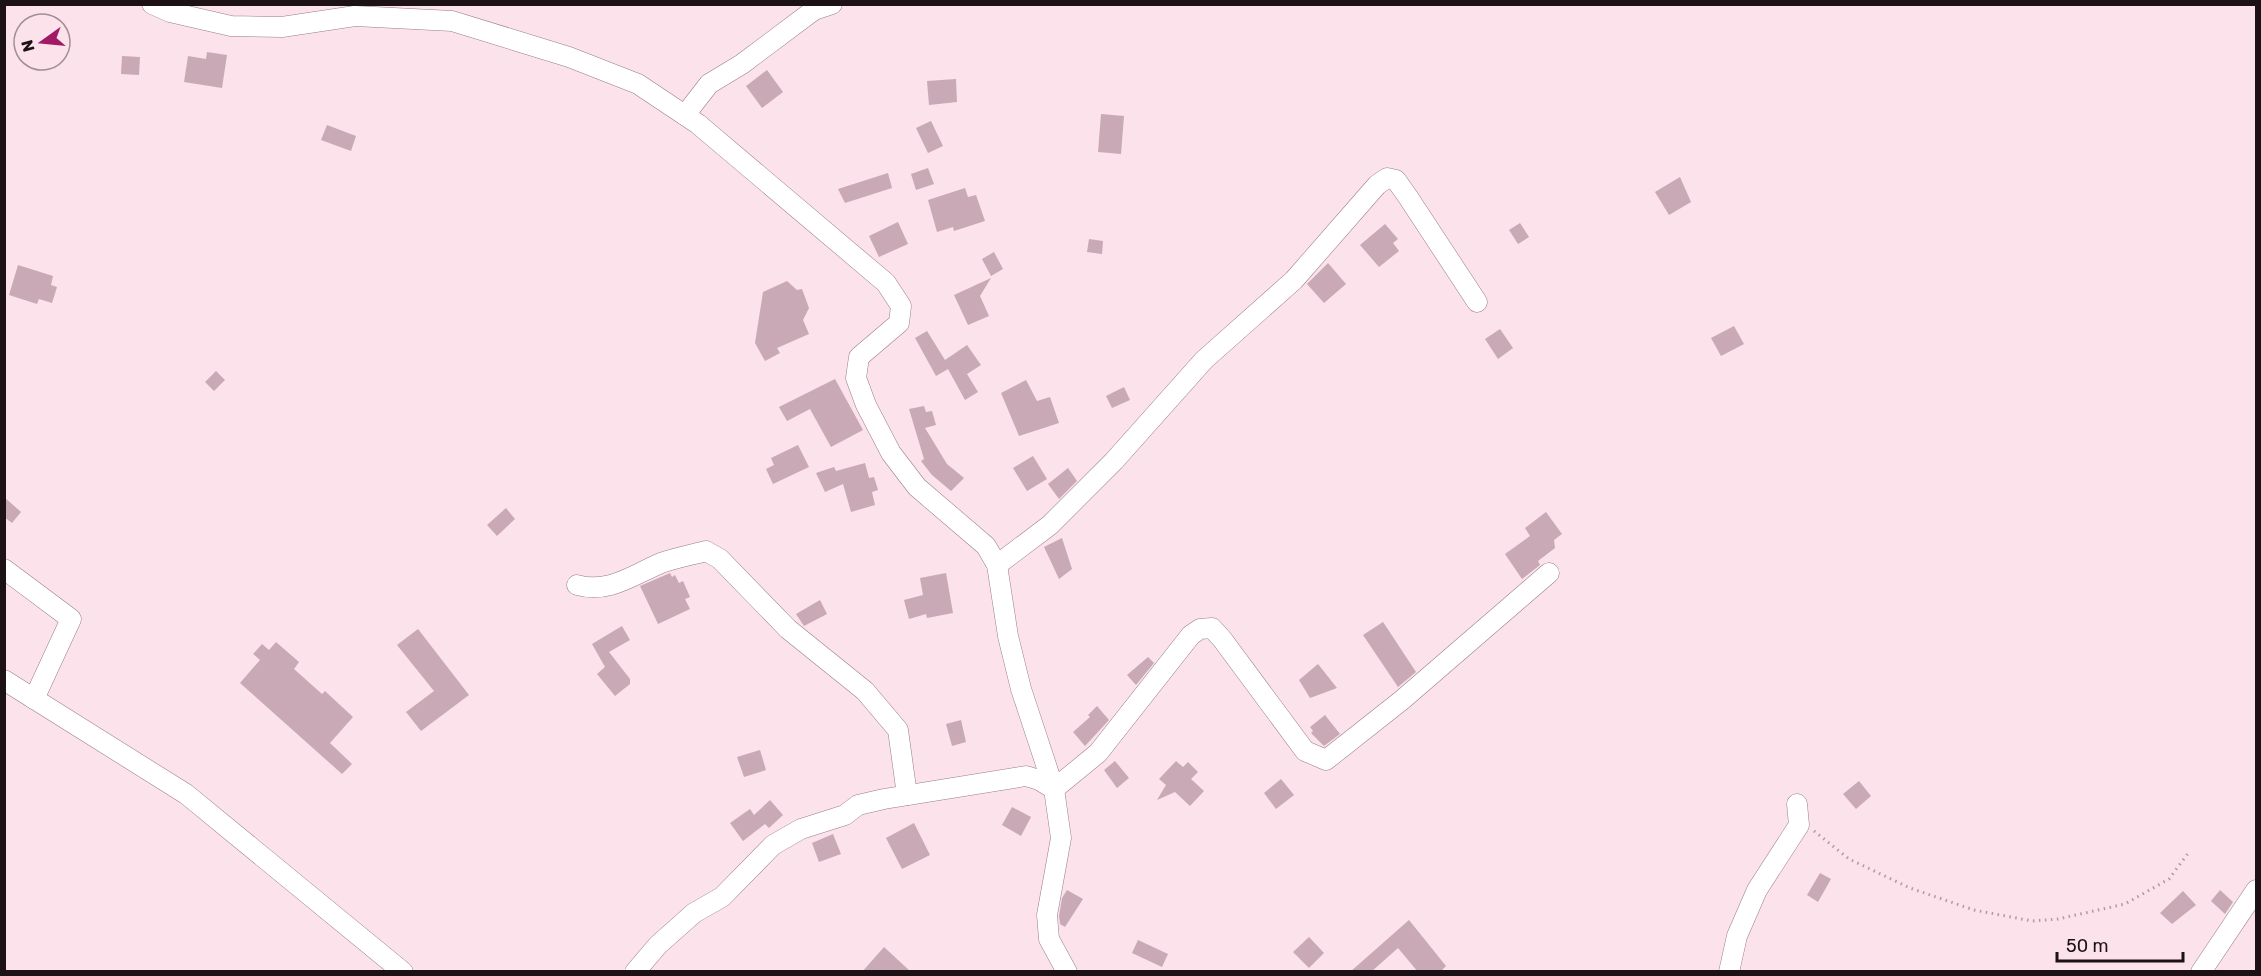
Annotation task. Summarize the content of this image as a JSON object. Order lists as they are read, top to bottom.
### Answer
{
  "scale_bar": "50 m",
  "north": "left"
}
